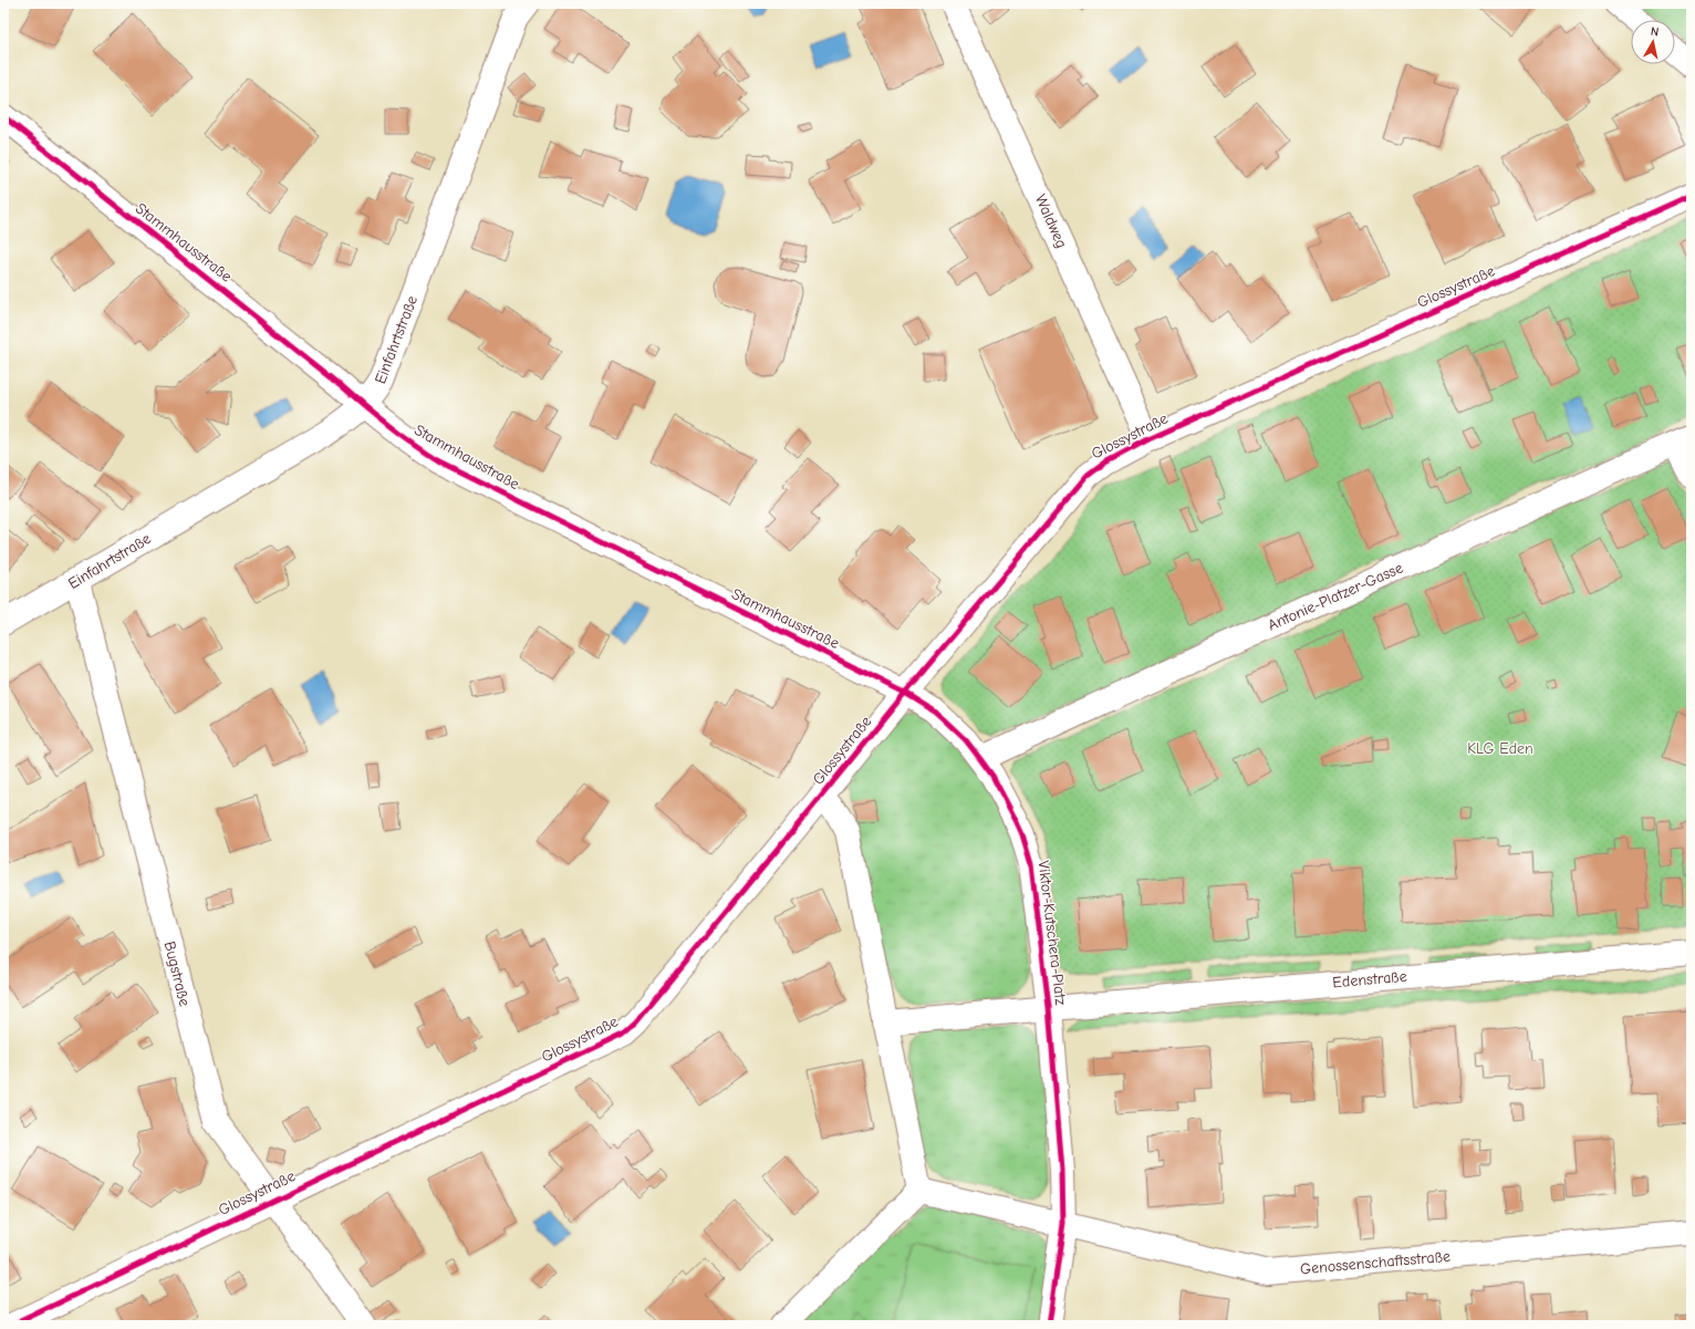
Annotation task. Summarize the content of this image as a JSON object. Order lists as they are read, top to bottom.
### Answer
{
  "streets": {
    "street": [
      "Waldweg",
      "Stammhausstraße",
      "Glossystraße",
      "Einfahrtstraße",
      "Antonie-Platzer-Gasse",
      "Viktor-Kutschera-Platz",
      "Bugstraße",
      "Edenstraße",
      "Genossenschaftsstraße"
    ]
  },
  "crossings": [
    ["Waldweg", "Glossystraße"],
    ["Stammhausstraße", "Glossystraße"],
    ["Stammhausstraße", "Einfahrtstraße"],
    ["Stammhausstraße", "Viktor-Kutschera-Platz"],
    ["Glossystraße", "Viktor-Kutschera-Platz"],
    ["Glossystraße", "Bugstraße"],
    ["Einfahrtstraße", "Bugstraße"],
    ["Antonie-Platzer-Gasse", "Viktor-Kutschera-Platz"],
    ["Viktor-Kutschera-Platz", "Edenstraße"],
    ["Viktor-Kutschera-Platz", "Genossenschaftsstraße"]
  ],
  "parks": ["KLG Eden"],
  "north": "top"
}
